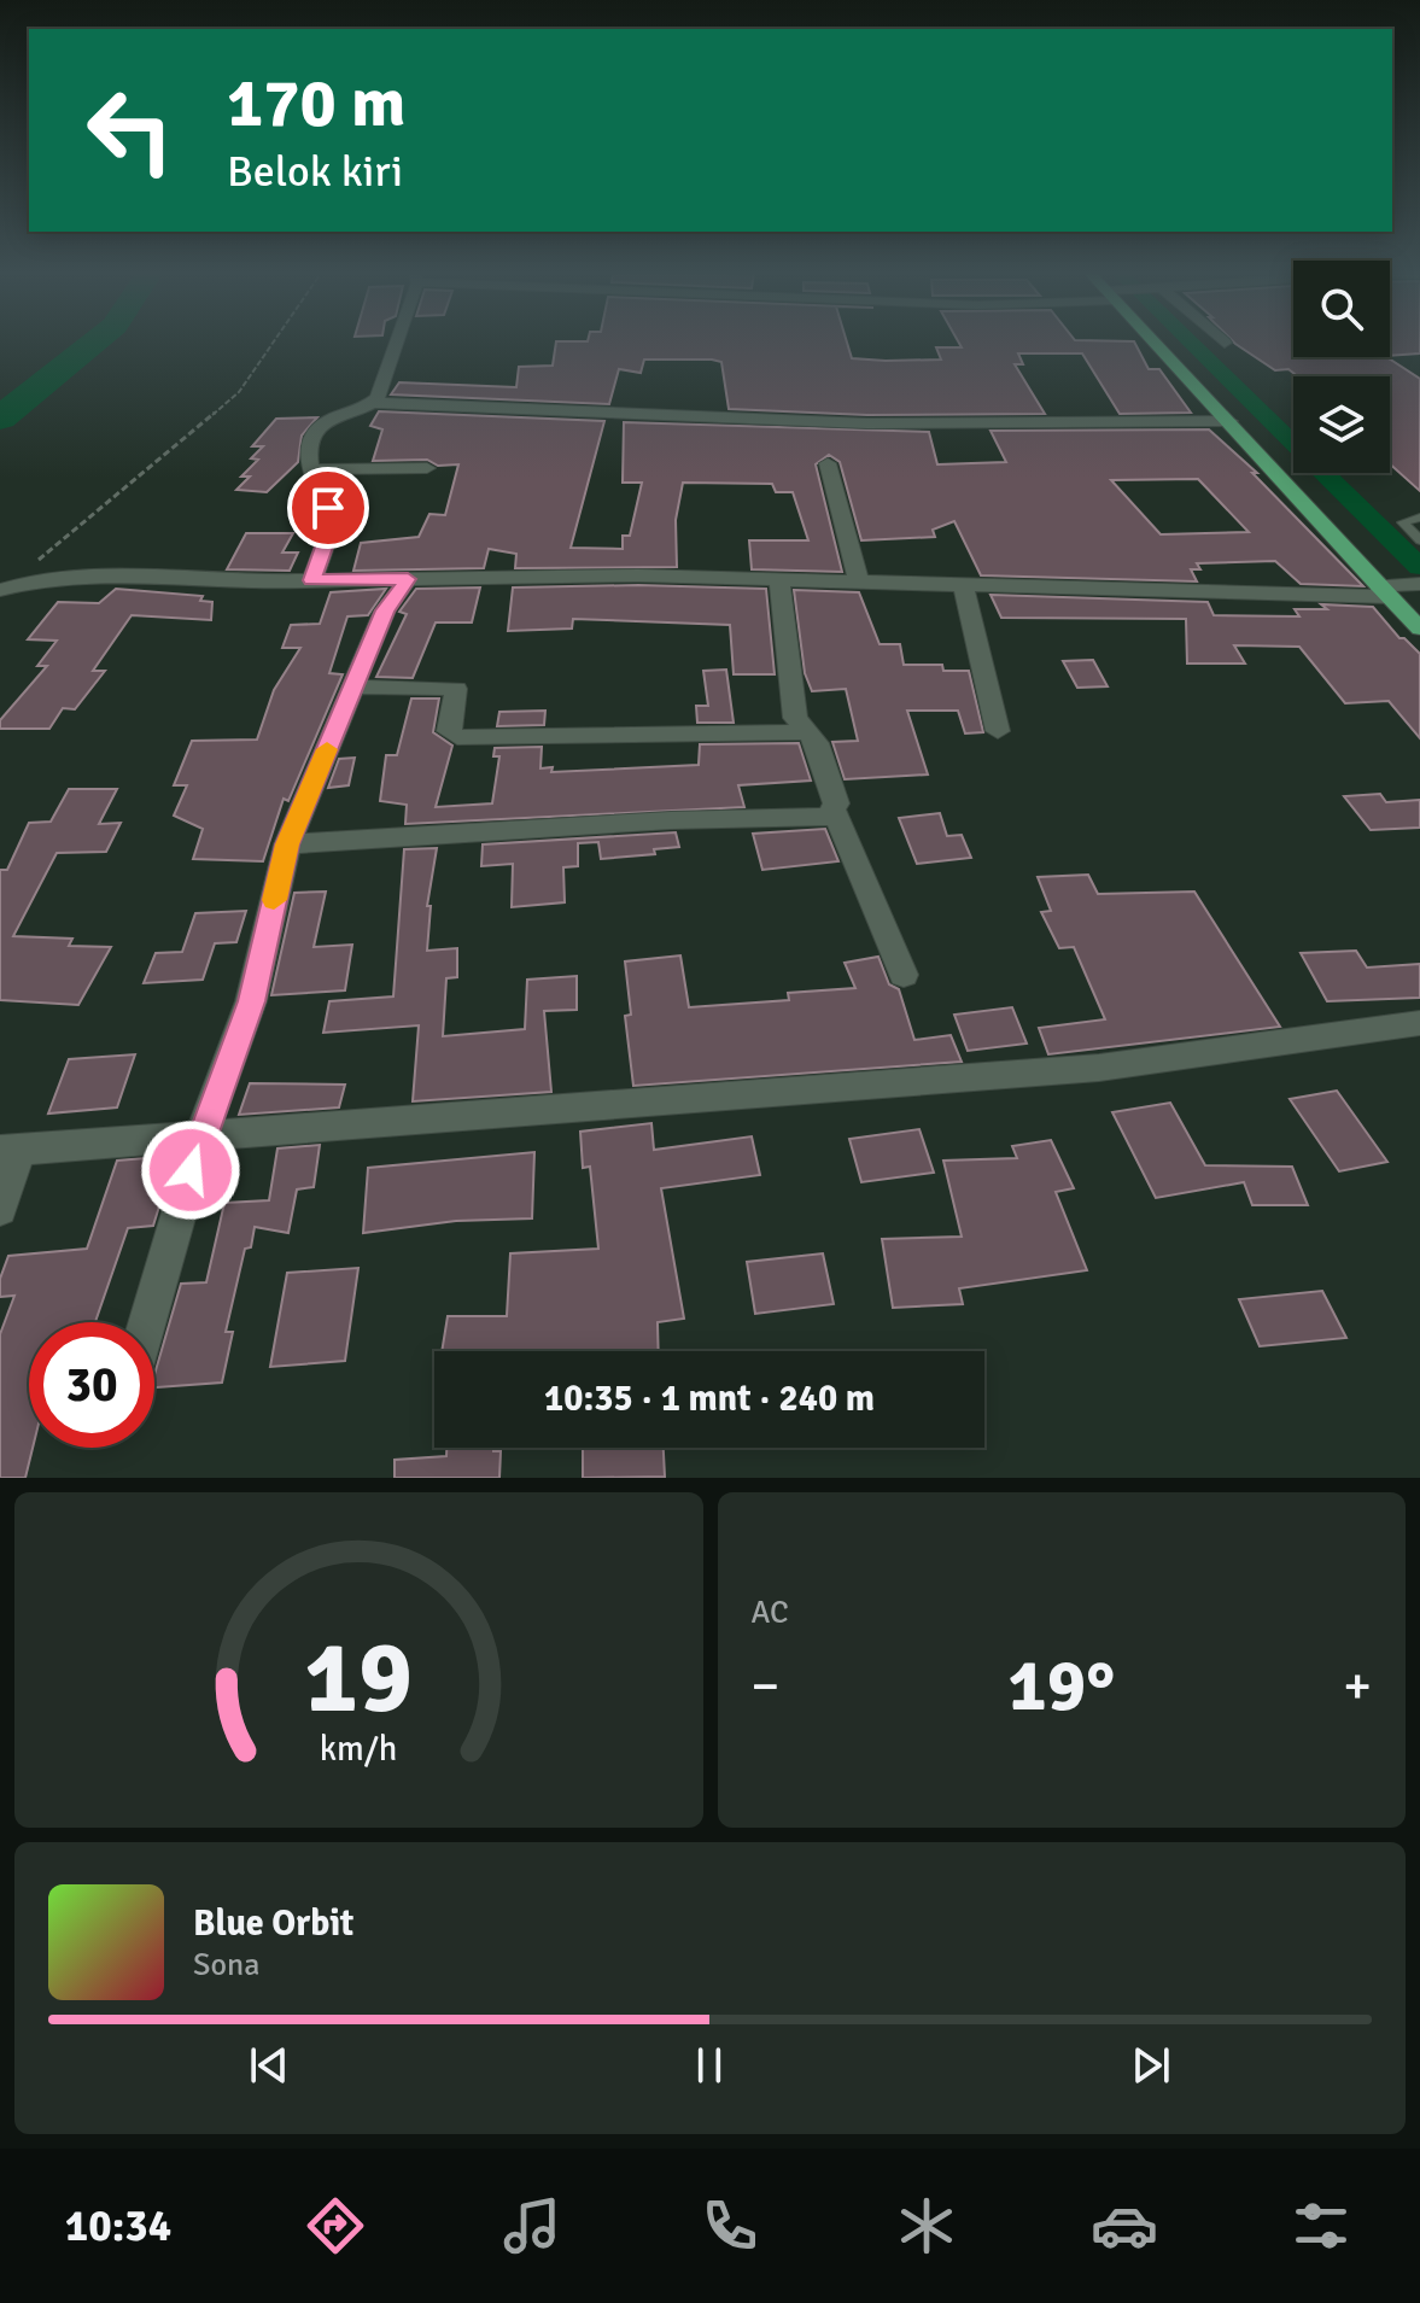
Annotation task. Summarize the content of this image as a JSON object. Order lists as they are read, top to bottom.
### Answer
{
  "page": {
    "turn": ["170 m", "Belok kiri"],
    "limit": "30",
    "trip": "10:35 · 1 mnt · 240 m",
    "tile": "AC",
    "heat": ["−", "19°", "+"],
    "song": ["Blue Orbit", "Sona"],
    "tabs": "10:34",
    "gauge": ["19", "km/h"]
  }
}
